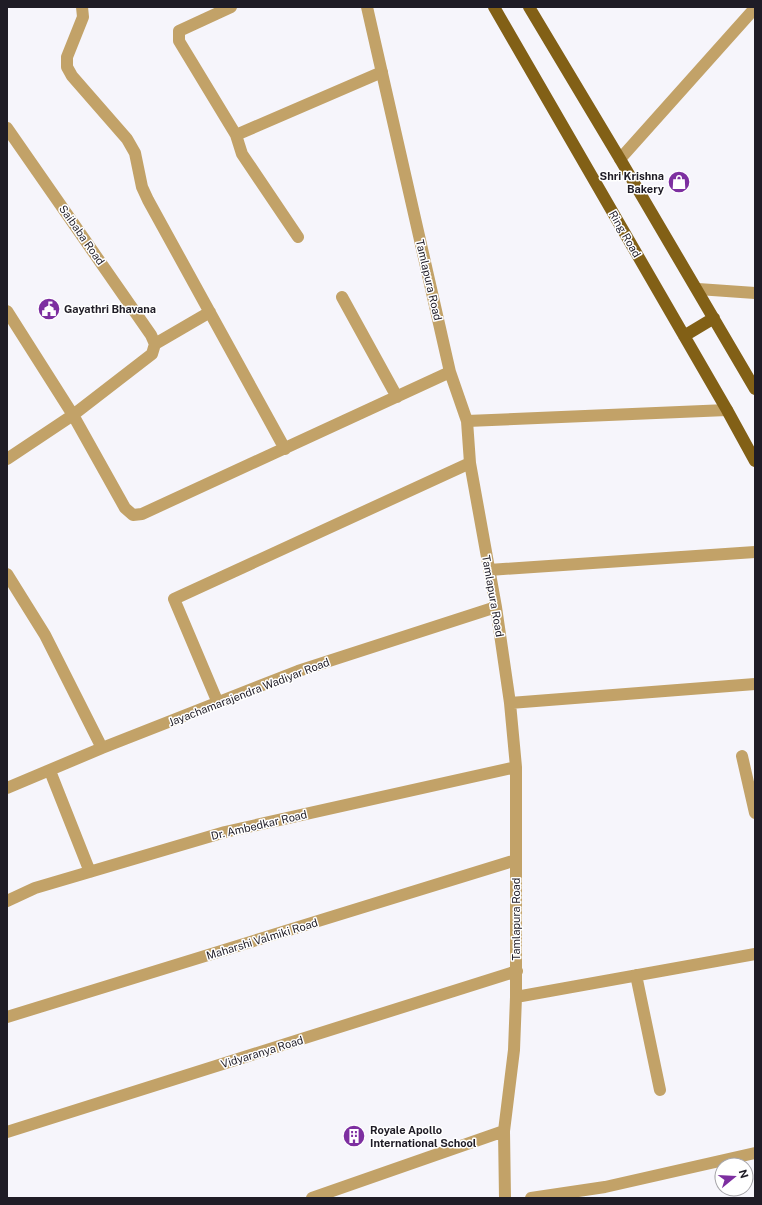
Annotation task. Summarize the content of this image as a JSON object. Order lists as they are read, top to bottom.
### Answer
{
  "streets": {
    "main road": ["Ring Road"],
    "street": [
      "Saibaba Road",
      "Tamlapura Road",
      "Jayachamarajendra Wadiyar Road",
      "Dr. Ambedkar Road",
      "Maharshi Valmiki Road",
      "Vidyaranya Road"
    ]
  },
  "crossings": [
    ["Tamlapura Road", "Jayachamarajendra Wadiyar Road"],
    ["Tamlapura Road", "Dr. Ambedkar Road"],
    ["Tamlapura Road", "Maharshi Valmiki Road"],
    ["Tamlapura Road", "Vidyaranya Road"]
  ],
  "places": {
    "shop": ["Shri Krishna Bakery"],
    "public building": ["Gayathri Bhavana"],
    "building": ["Royale Apollo International School"]
  },
  "north": "right"
}
